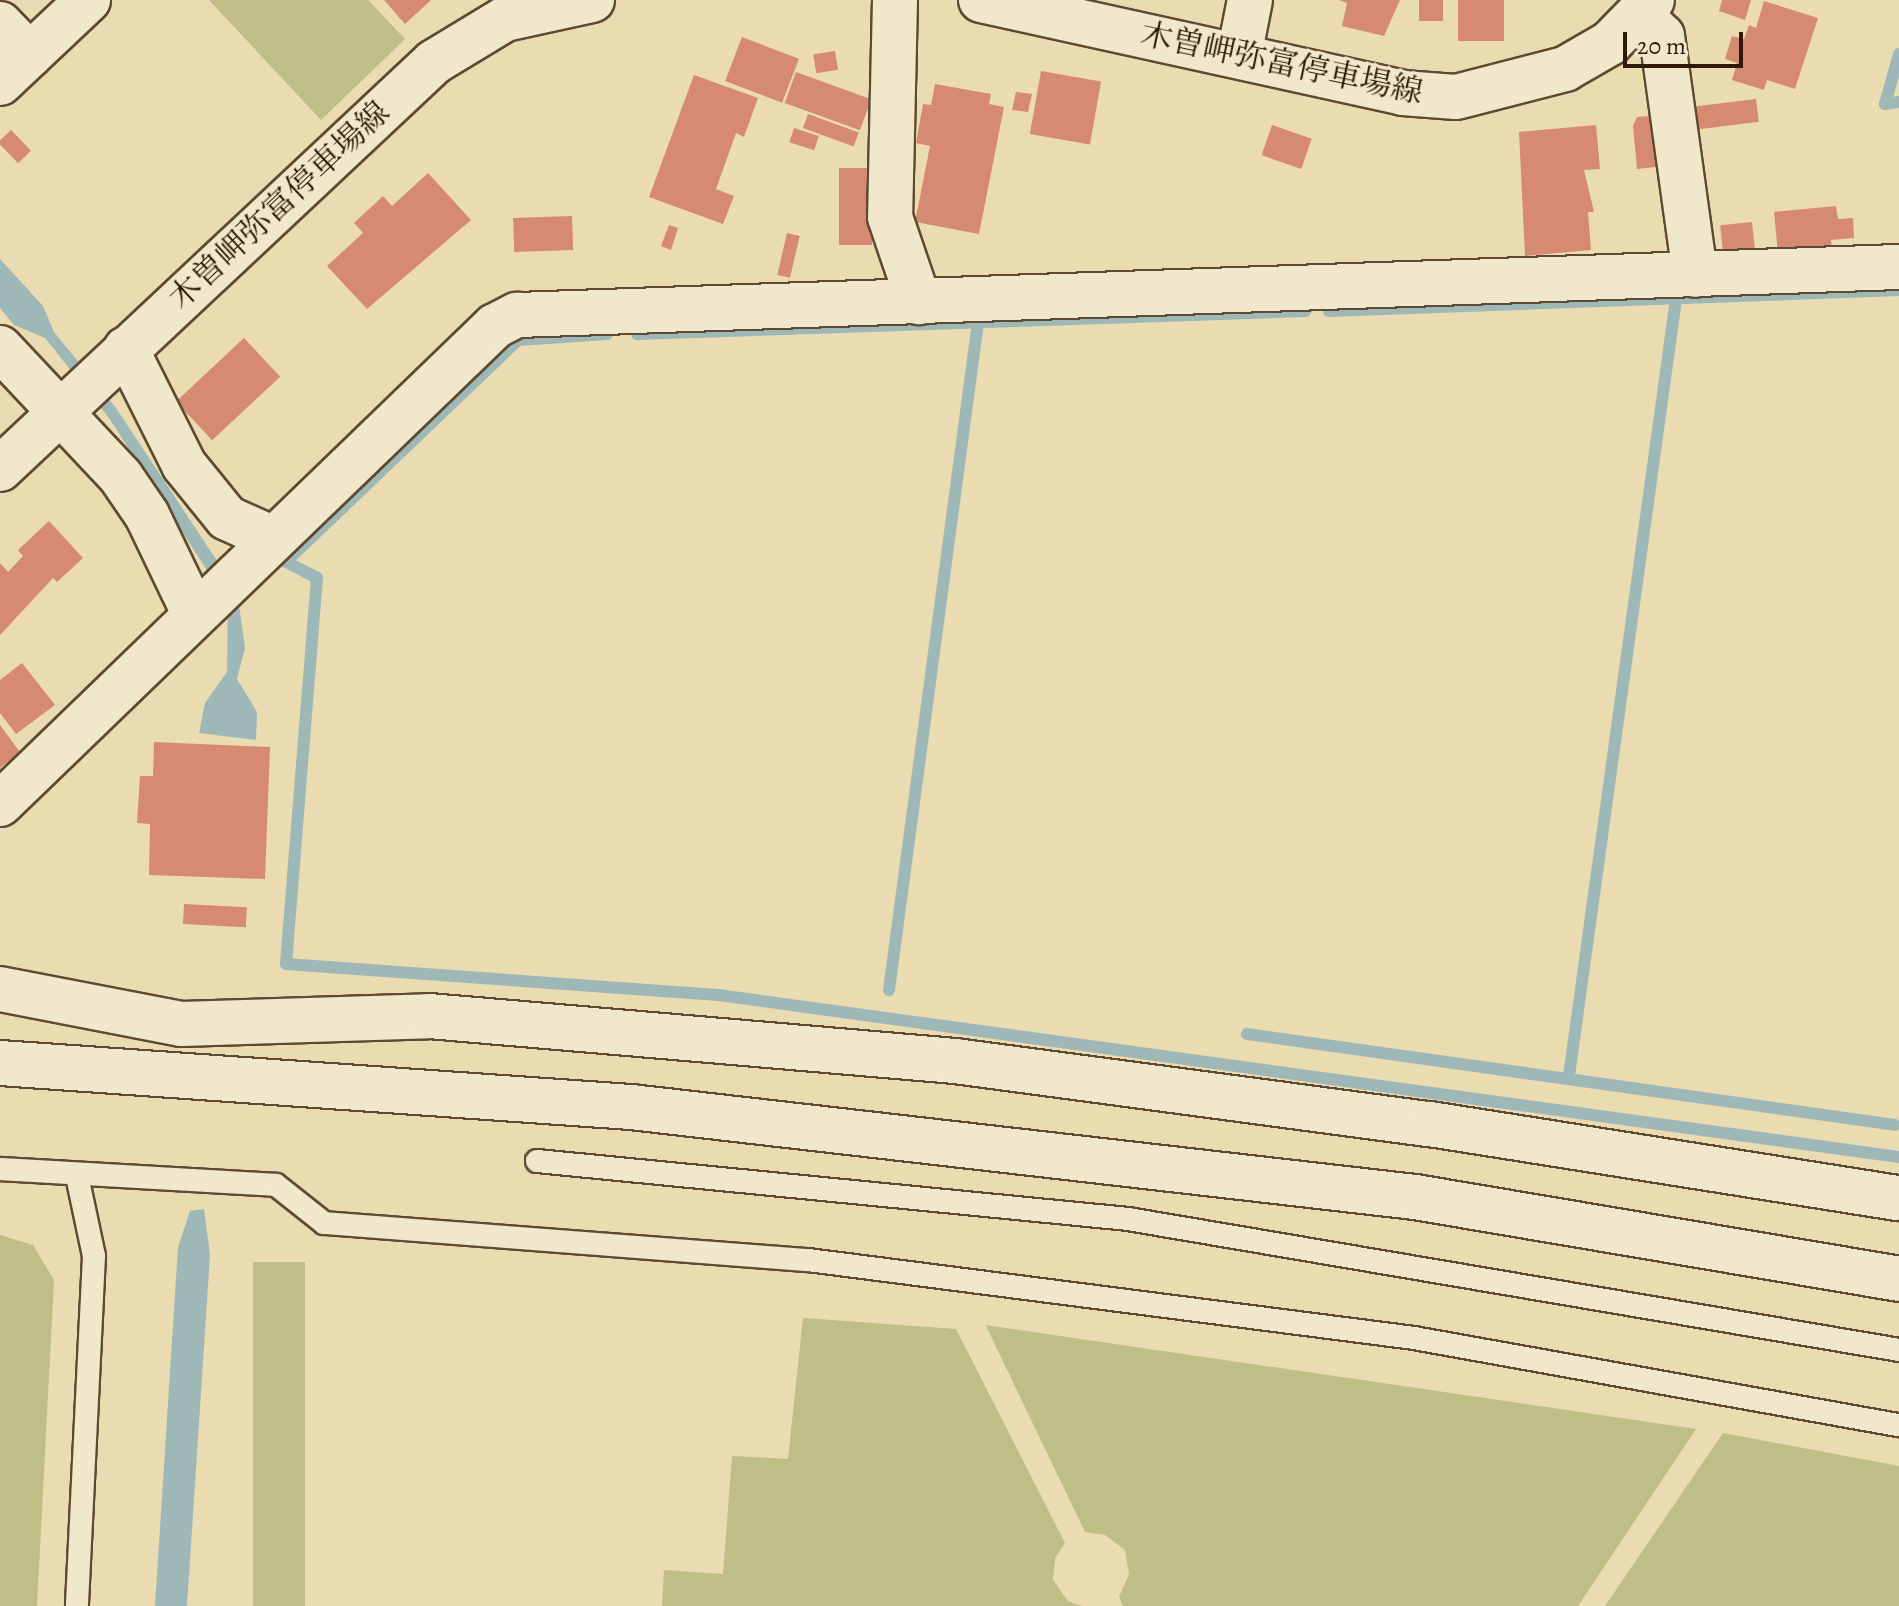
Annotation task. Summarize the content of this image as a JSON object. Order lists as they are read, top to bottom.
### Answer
{
  "streets": {
    "street": ["木曽岬弥富停車場線"]
  },
  "scale_bar": "20 m"
}
